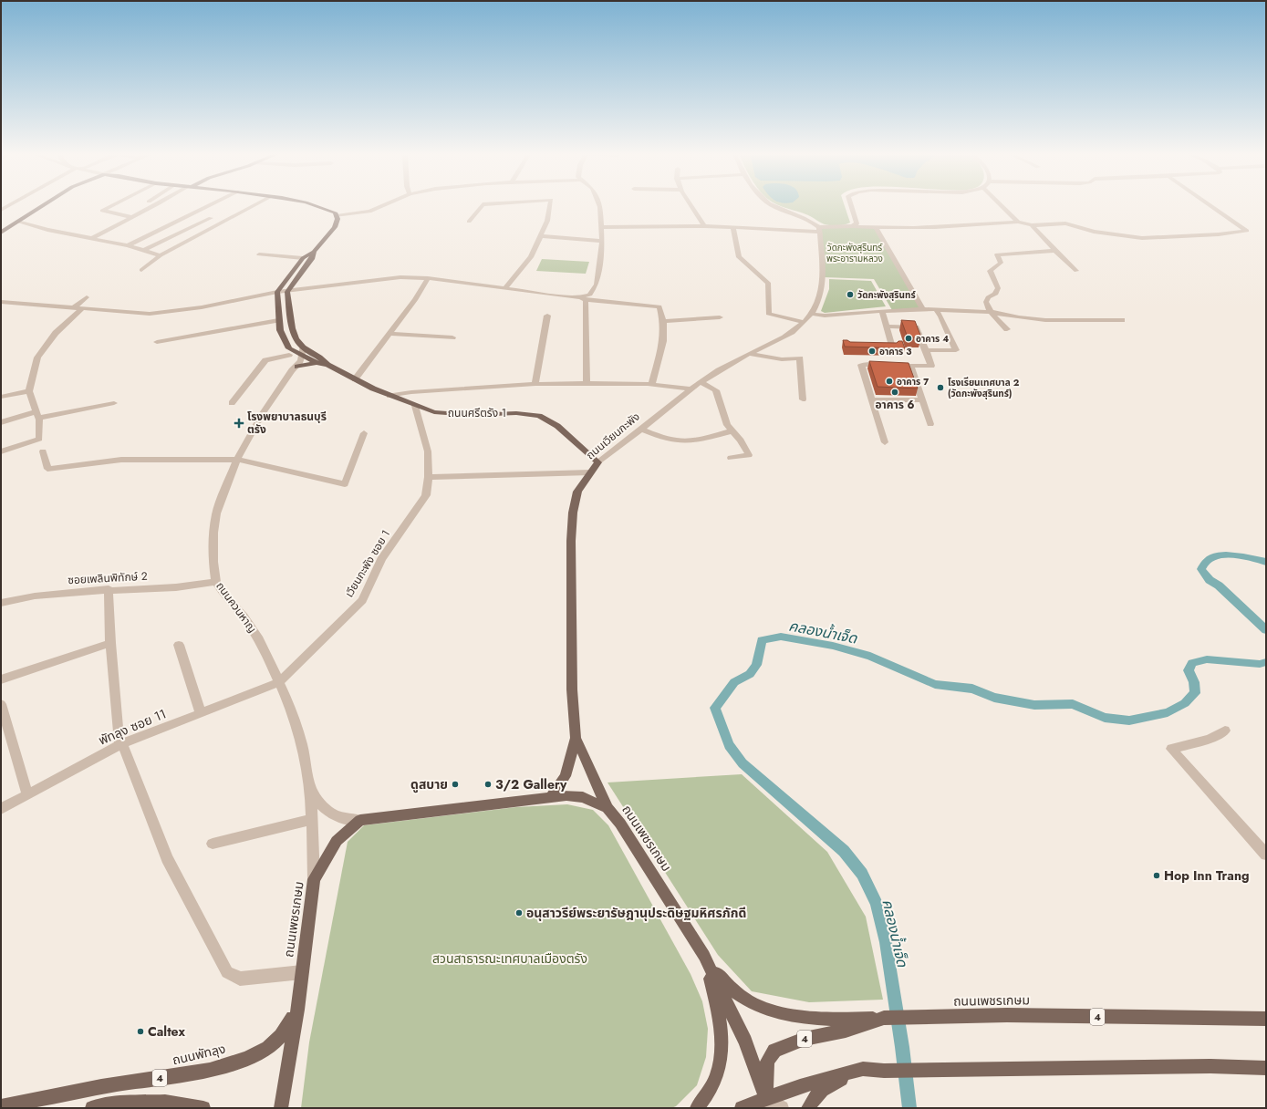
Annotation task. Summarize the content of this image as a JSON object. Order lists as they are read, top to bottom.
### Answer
{
  "streets": {
    "main road": [
      "ถนนศรีตรัง 1",
      "ถนนเวียนกะพัง",
      "ถนนเพชรเกษม",
      "4",
      "ถนนพัทลุง"
    ],
    "street": [
      "เวียนกะพัง ซอย 1",
      "ซอยเพลินพิทักษ์ 2",
      "ถนนควนหาญ",
      "พัทลุง ซอย 11"
    ]
  },
  "crossings": [
    ["ถนนศรีตรัง 1", "ถนนเวียนกะพัง"],
    ["ถนนศรีตรัง 1", "เวียนกะพัง ซอย 1"],
    ["ถนนศรีตรัง 1", "ถนนควนหาญ"],
    ["ถนนเวียนกะพัง", "ถนนเพชรเกษม"],
    ["เวียนกะพัง ซอย 1", "ถนนควนหาญ"],
    ["เวียนกะพัง ซอย 1", "พัทลุง ซอย 11"],
    ["ซอยเพลินพิทักษ์ 2", "ถนนควนหาญ"],
    ["ถนนควนหาญ", "พัทลุง ซอย 11"],
    ["ถนนควนหาญ", "ถนนเพชรเกษม"],
    ["ถนนเพชรเกษม", "ถนนพัทลุง"]
  ],
  "water": ["คลองน้ำเจ็ด"],
  "parks": ["วัดกะพังสุรินทร์ พระอารามหลวง", "สวนสาธารณะเทศบาลเมืองตรัง"],
  "places": {
    "other": [
      "วัดกะพังสุรินทร์",
      "อาคาร 4",
      "อาคาร 3",
      "อาคาร 7",
      "โรงเรียนเทศบาล 2 (วัดกะพังสุรินทร์)",
      "อาคาร 6",
      "ดูสบาย",
      "3/2 Gallery",
      "Hop Inn Trang",
      "อนุสาวรีย์พระยารัษฎานุประดิษฐมหิศรภักดี",
      "Caltex"
    ],
    "health": ["โรงพยาบาลธนบุรี ตรัง"]
  }
}
